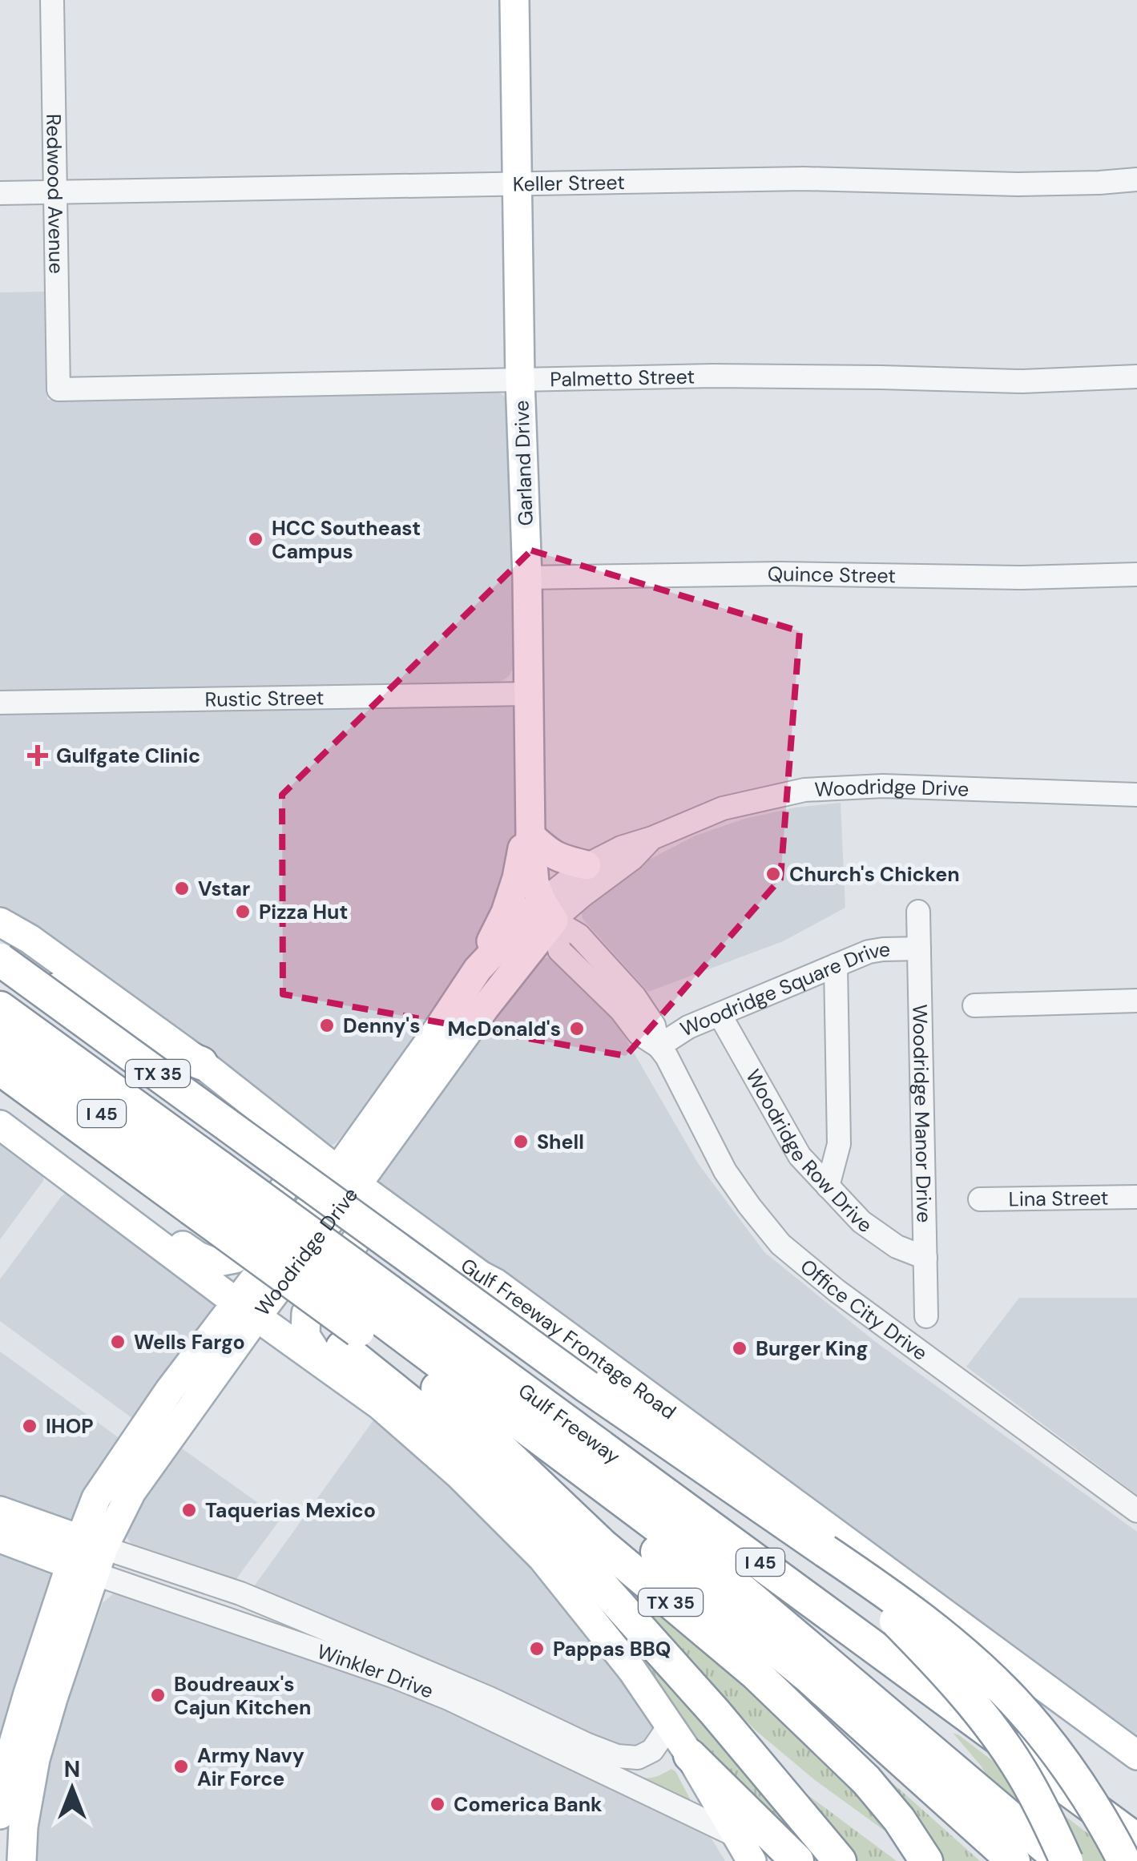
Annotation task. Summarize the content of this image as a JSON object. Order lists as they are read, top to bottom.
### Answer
{
  "streets": {
    "highway": ["TX 35", "I 45", "Gulf Freeway"],
    "main road": [
      "Garland Drive",
      "Woodridge Drive",
      "Gulf Freeway Frontage Road",
      "Winkler Drive"
    ],
    "street": [
      "Keller Street",
      "Redwood Avenue",
      "Palmetto Street",
      "Quince Street",
      "Rustic Street",
      "Woodridge Square Drive",
      "Woodridge Manor Drive",
      "Woodridge Row Drive",
      "Lina Street",
      "Office City Drive"
    ]
  },
  "crossings": [
    ["Keller Street", "Redwood Avenue"],
    ["Keller Street", "Garland Drive"],
    ["Redwood Avenue", "Palmetto Street"],
    ["Palmetto Street", "Garland Drive"],
    ["Garland Drive", "Quince Street"],
    ["Garland Drive", "Rustic Street"],
    ["Garland Drive", "Woodridge Drive"],
    ["Garland Drive", "Office City Drive"],
    ["Woodridge Drive", "Office City Drive"],
    ["Woodridge Drive", "Gulf Freeway Frontage Road"],
    ["Woodridge Drive", "Winkler Drive"],
    ["Woodridge Square Drive", "Woodridge Manor Drive"],
    ["Woodridge Square Drive", "Woodridge Row Drive"],
    ["Woodridge Square Drive", "Office City Drive"],
    ["TX 35", "Gulf Freeway"],
    ["Woodridge Manor Drive", "Woodridge Row Drive"]
  ],
  "places": {
    "other": [
      "HCC Southeast Campus",
      "Church's Chicken",
      "Vstar",
      "Pizza Hut",
      "Denny's",
      "McDonald's",
      "Shell",
      "Wells Fargo",
      "Burger King",
      "IHOP",
      "Taquerias Mexico",
      "Pappas BBQ",
      "Boudreaux's Cajun Kitchen",
      "Army Navy Air Force",
      "Comerica Bank"
    ],
    "health": ["Gulfgate Clinic"]
  },
  "north": "top"
}
